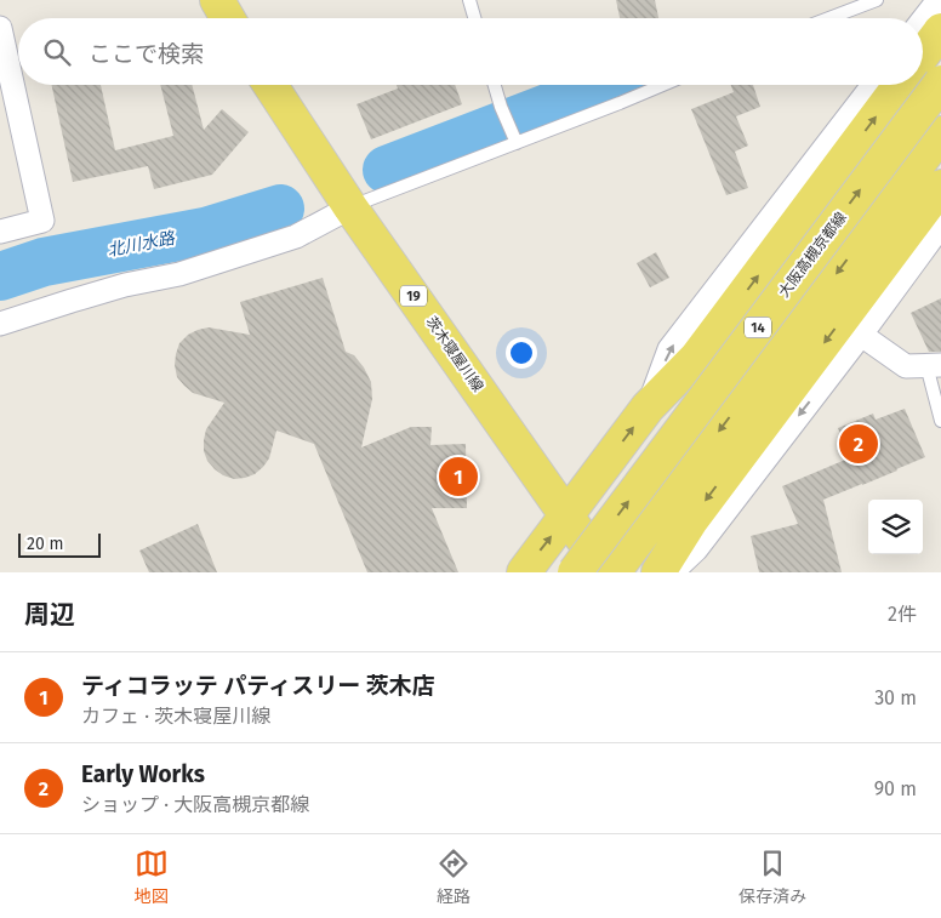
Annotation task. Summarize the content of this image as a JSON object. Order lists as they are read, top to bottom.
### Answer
{
  "streets": {
    "main road": [
      "大阪高槻京都線",
      "19",
      "14",
      "茨木寝屋川線"
    ]
  },
  "crossings": [
    ["14", "茨木寝屋川線"]
  ],
  "water": ["北川水路"],
  "scale_bar": "20 m",
  "page": {
    "search": "ここで検索",
    "pins": ["2", "1"],
    "scale": "20 m",
    "heading": ["周辺", "2件"],
    "list": [
      {
        "mark": "1",
        "name": "ティコラッテ パティスリー 茨木店",
        "note": "カフェ · 茨木寝屋川線",
        "value": "30 m"
      },
      {
        "mark": "2",
        "name": "Early Works",
        "note": "ショップ · 大阪高槻京都線",
        "value": "90 m"
      }
    ],
    "nav": ["地図", "経路", "保存済み"]
  }
}
